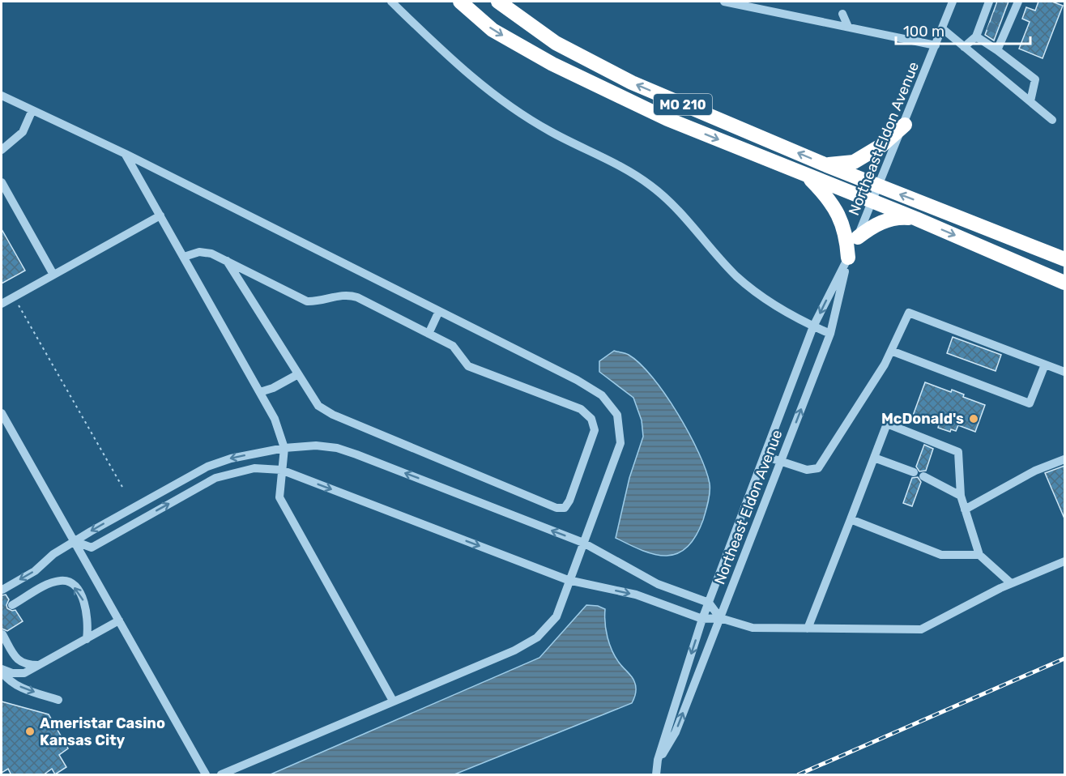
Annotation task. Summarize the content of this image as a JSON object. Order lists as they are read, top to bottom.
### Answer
{
  "streets": {
    "highway": ["MO 210"],
    "street": ["Northeast Eldon Avenue"]
  },
  "crossings": [
    ["MO 210", "Northeast Eldon Avenue"]
  ],
  "places": ["McDonald's", "Ameristar Casino Kansas City"],
  "scale_bar": "100 m"
}
